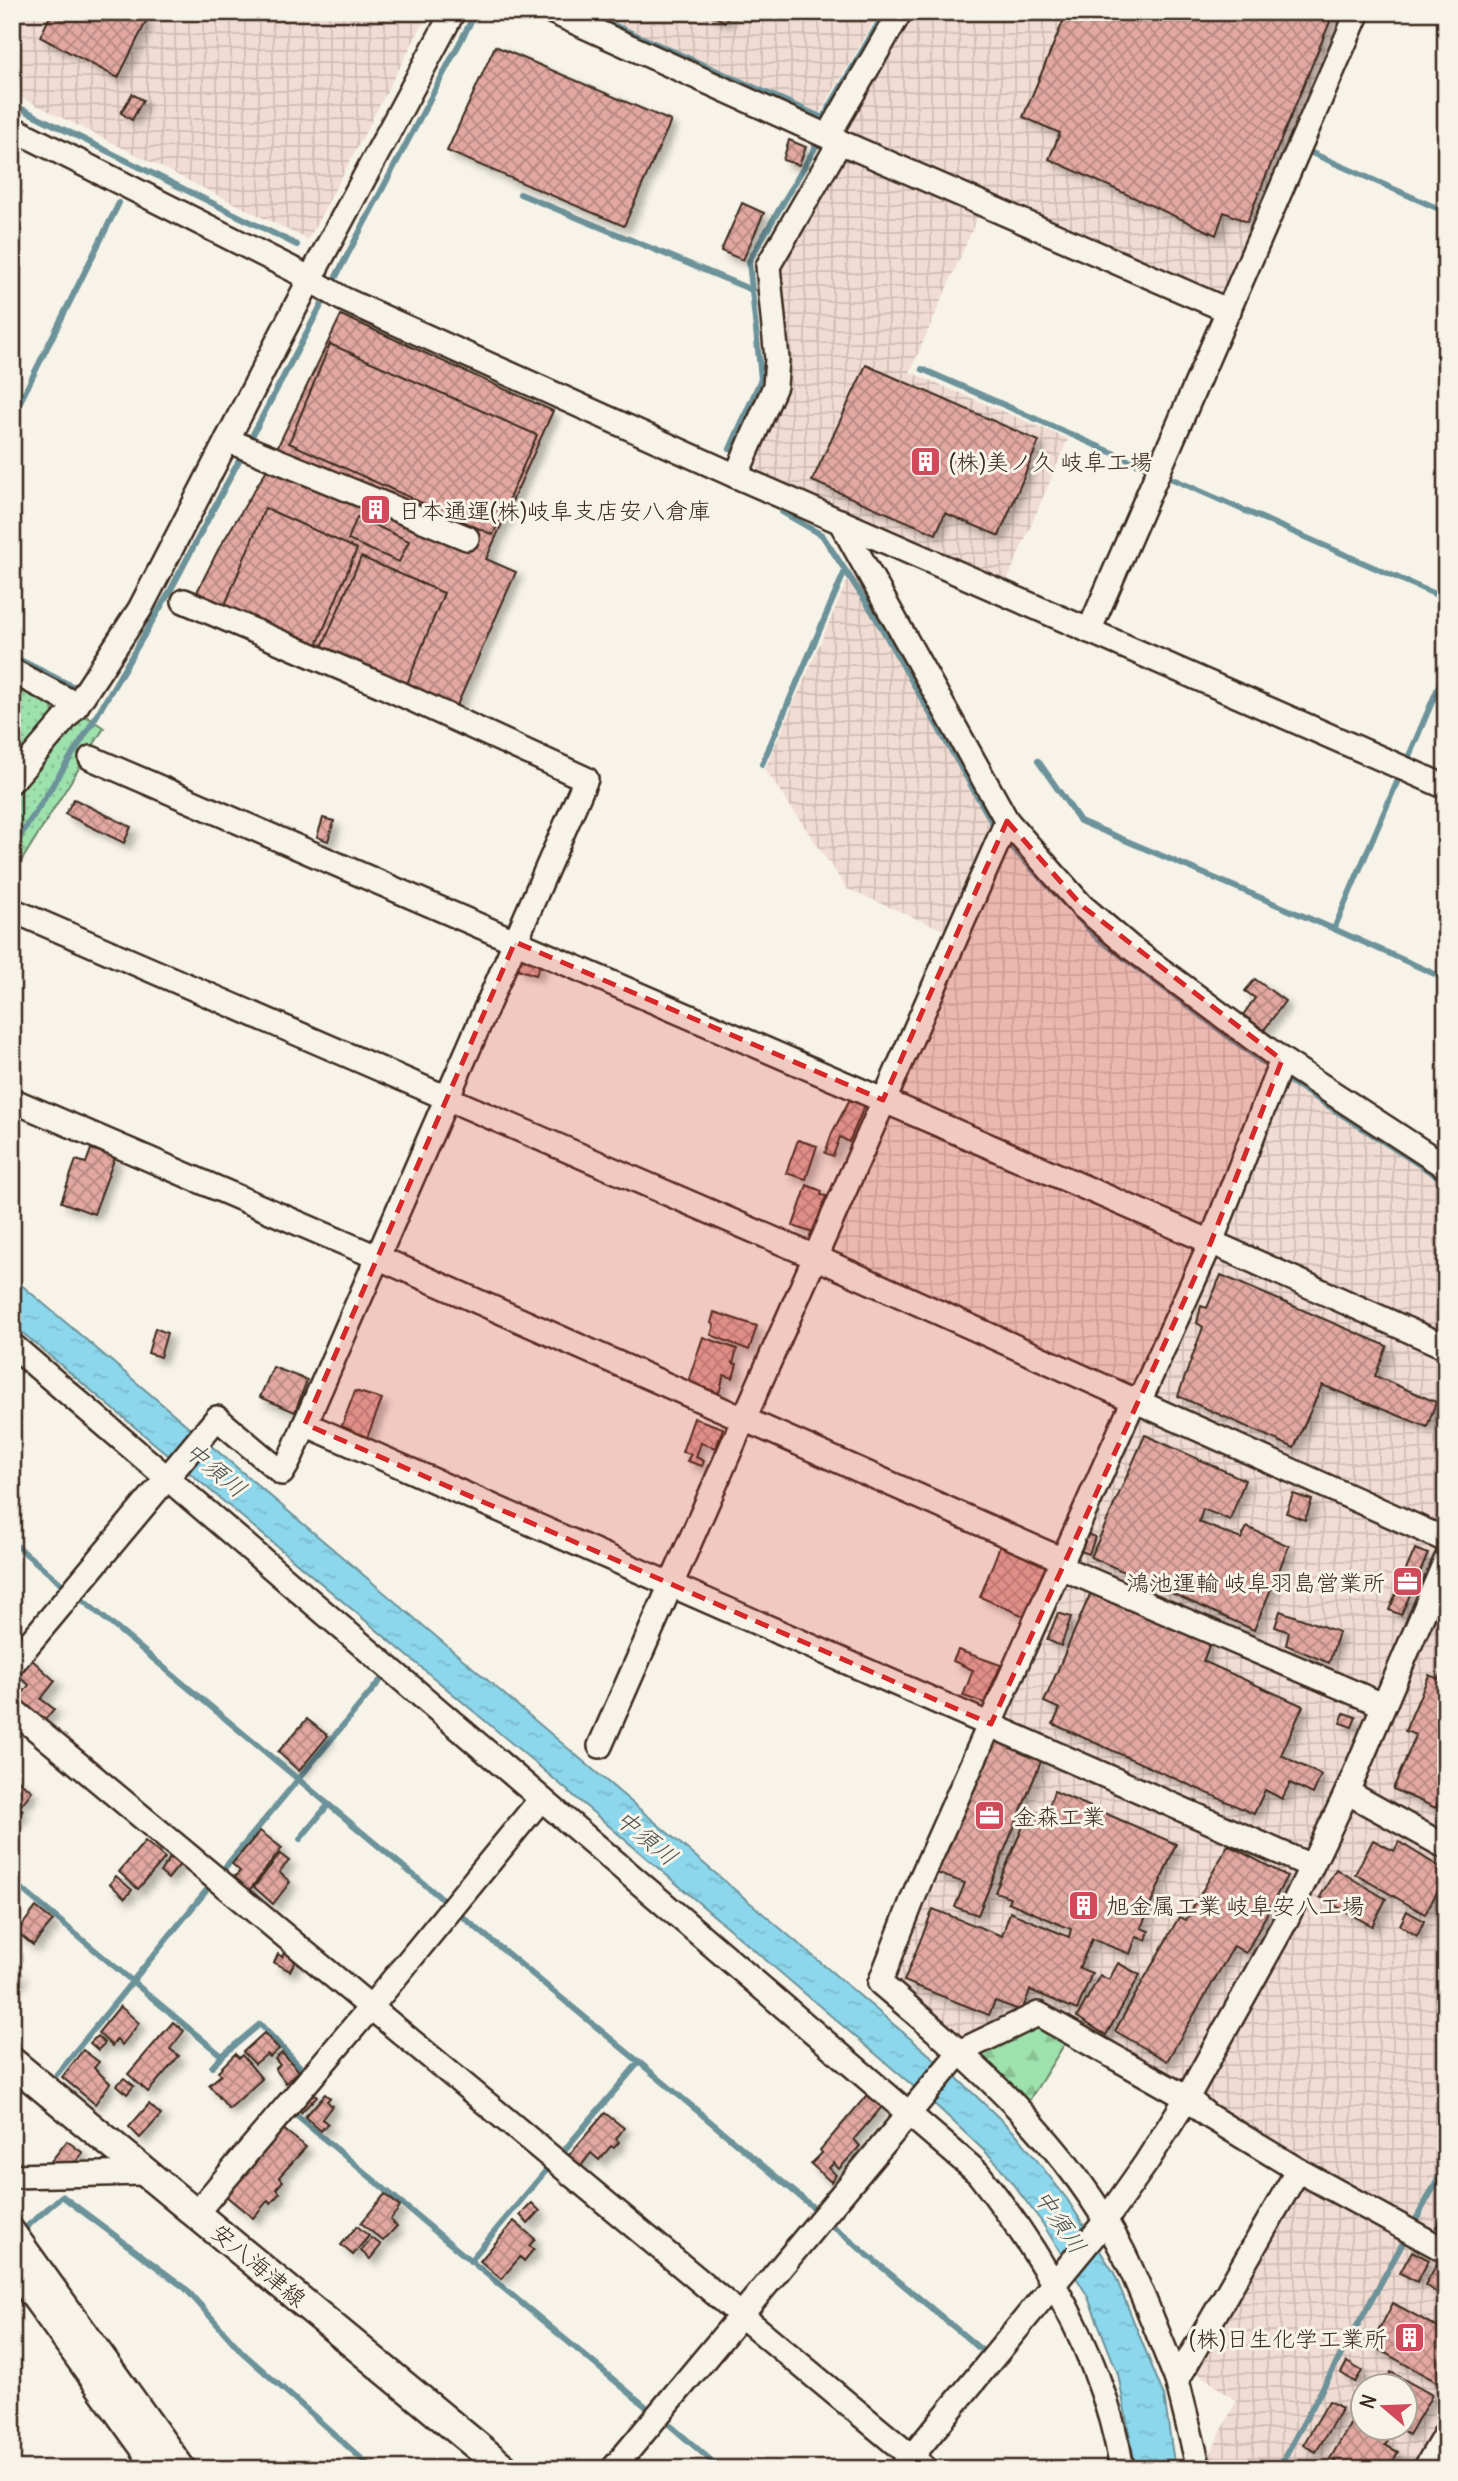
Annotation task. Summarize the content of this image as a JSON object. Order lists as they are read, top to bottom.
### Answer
{
  "streets": {
    "main road": ["安八海津線"]
  },
  "water": ["中須川"],
  "places": {
    "building": [
      "(株)美ノ久 岐阜工場",
      "日本通運(株)岐阜支店安八倉庫",
      "旭金属工業 岐阜安八工場",
      "(株)日生化学工業所"
    ],
    "office": ["鴻池運輸 岐阜羽島営業所", "金森工業"]
  },
  "north": "left"
}
